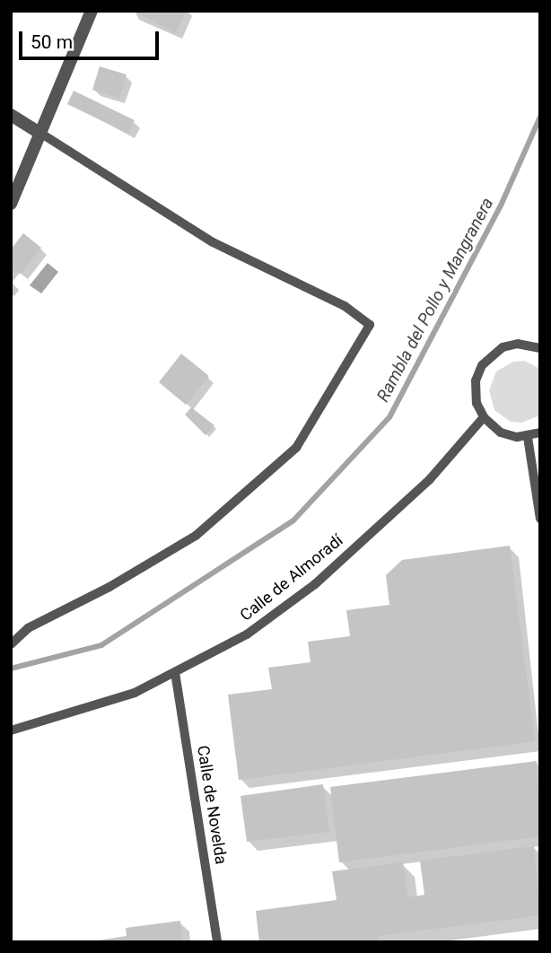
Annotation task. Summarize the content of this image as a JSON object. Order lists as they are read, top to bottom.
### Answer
{
  "streets": {
    "lane": ["Calle de Almoradí", "Calle de Novelda"]
  },
  "crossings": [
    ["Calle de Almoradí", "Calle de Novelda"]
  ],
  "water": ["Rambla del Pollo y Mangranera"],
  "scale_bar": "50 m"
}
